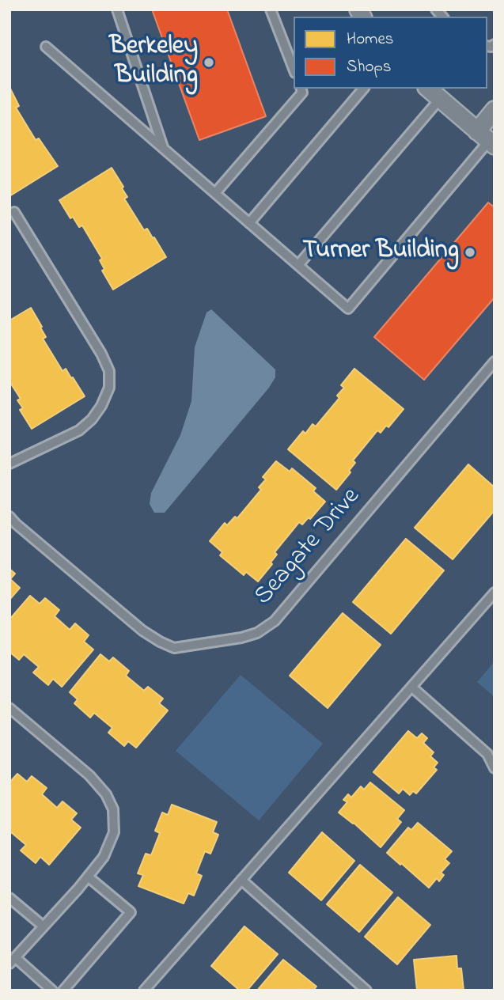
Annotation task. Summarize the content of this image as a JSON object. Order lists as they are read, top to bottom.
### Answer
{
  "streets": {
    "lane": ["Seagate Drive"]
  },
  "places": ["Berkeley Building", "Turner Building"],
  "legend": ["Homes", "Shops"]
}
